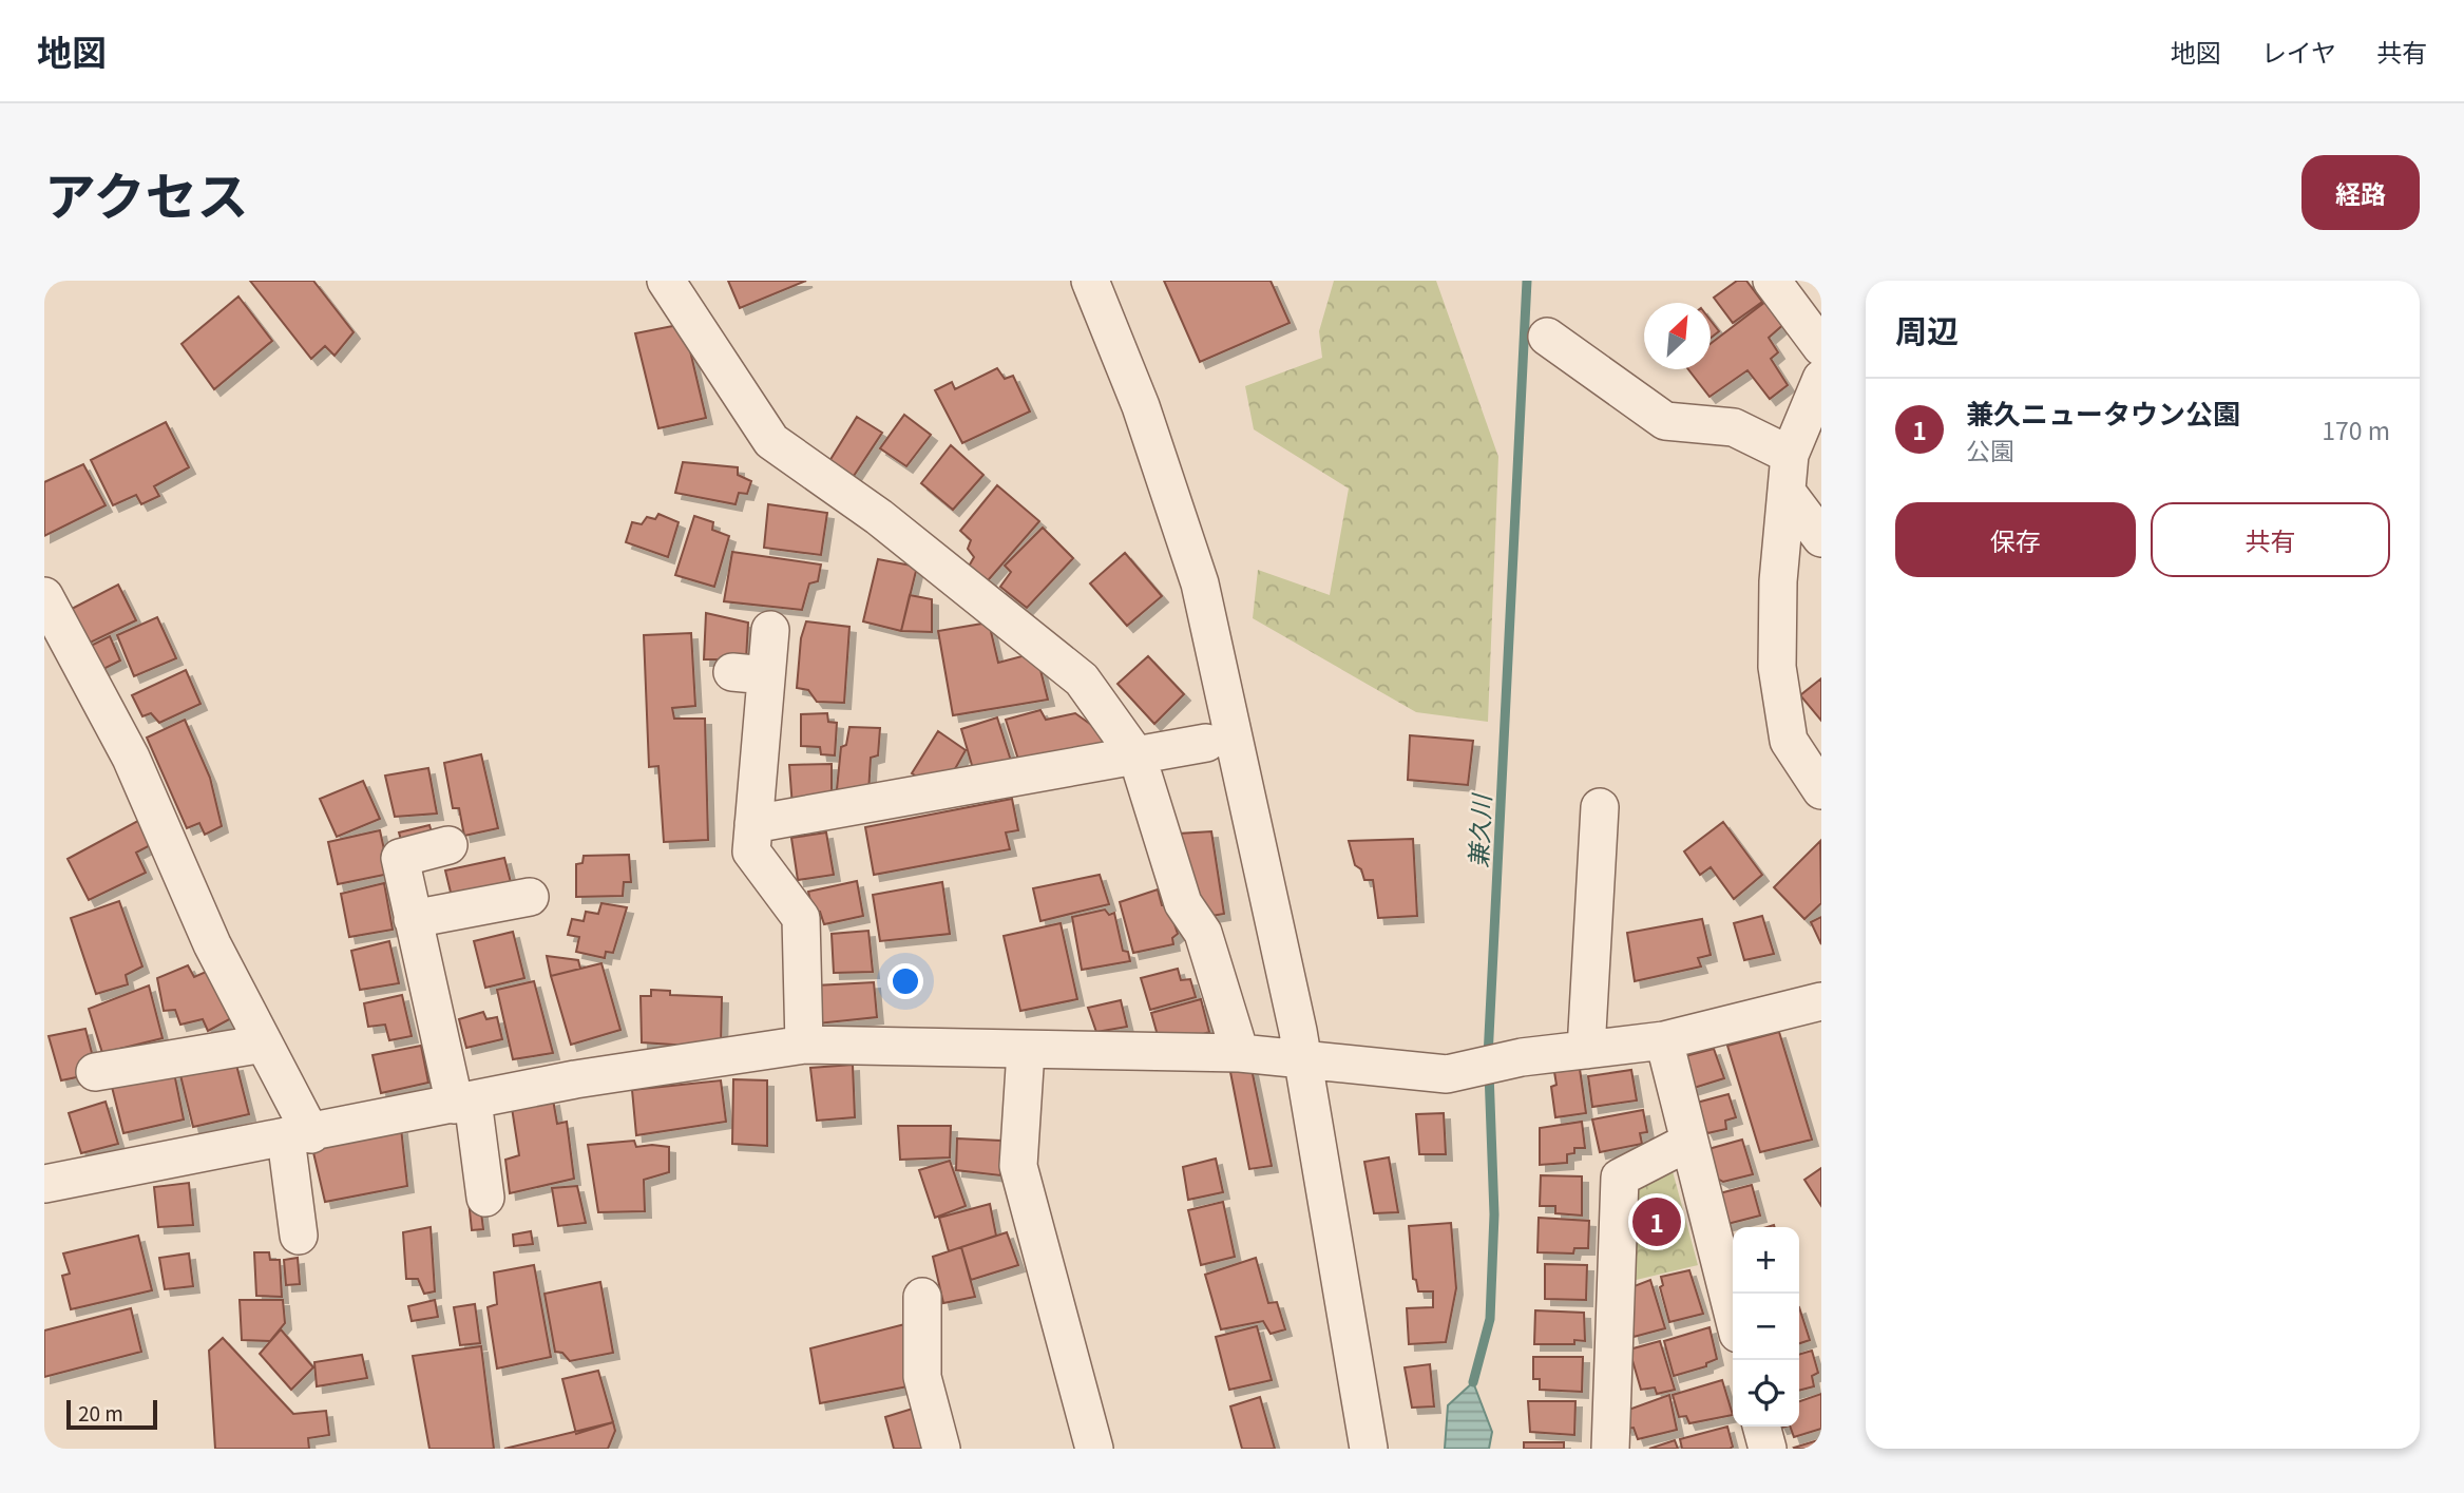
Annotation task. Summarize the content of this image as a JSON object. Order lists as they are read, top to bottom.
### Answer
{
  "water": ["兼久川"],
  "scale_bar": "20 m",
  "north": "top right",
  "page": {
    "header": "地図",
    "nav": ["地図", "レイヤ", "共有"],
    "title": "アクセス",
    "buttons": [
      "経路",
      ["保存", "共有"]
    ],
    "heading": "周辺",
    "list": [
      {
        "mark": "1",
        "name": "兼久ニュータウン公園",
        "note": "公園",
        "value": "170 m"
      }
    ],
    "pins": "1",
    "map_buttons": ["+", "−"],
    "scale": "20 m"
  }
}
